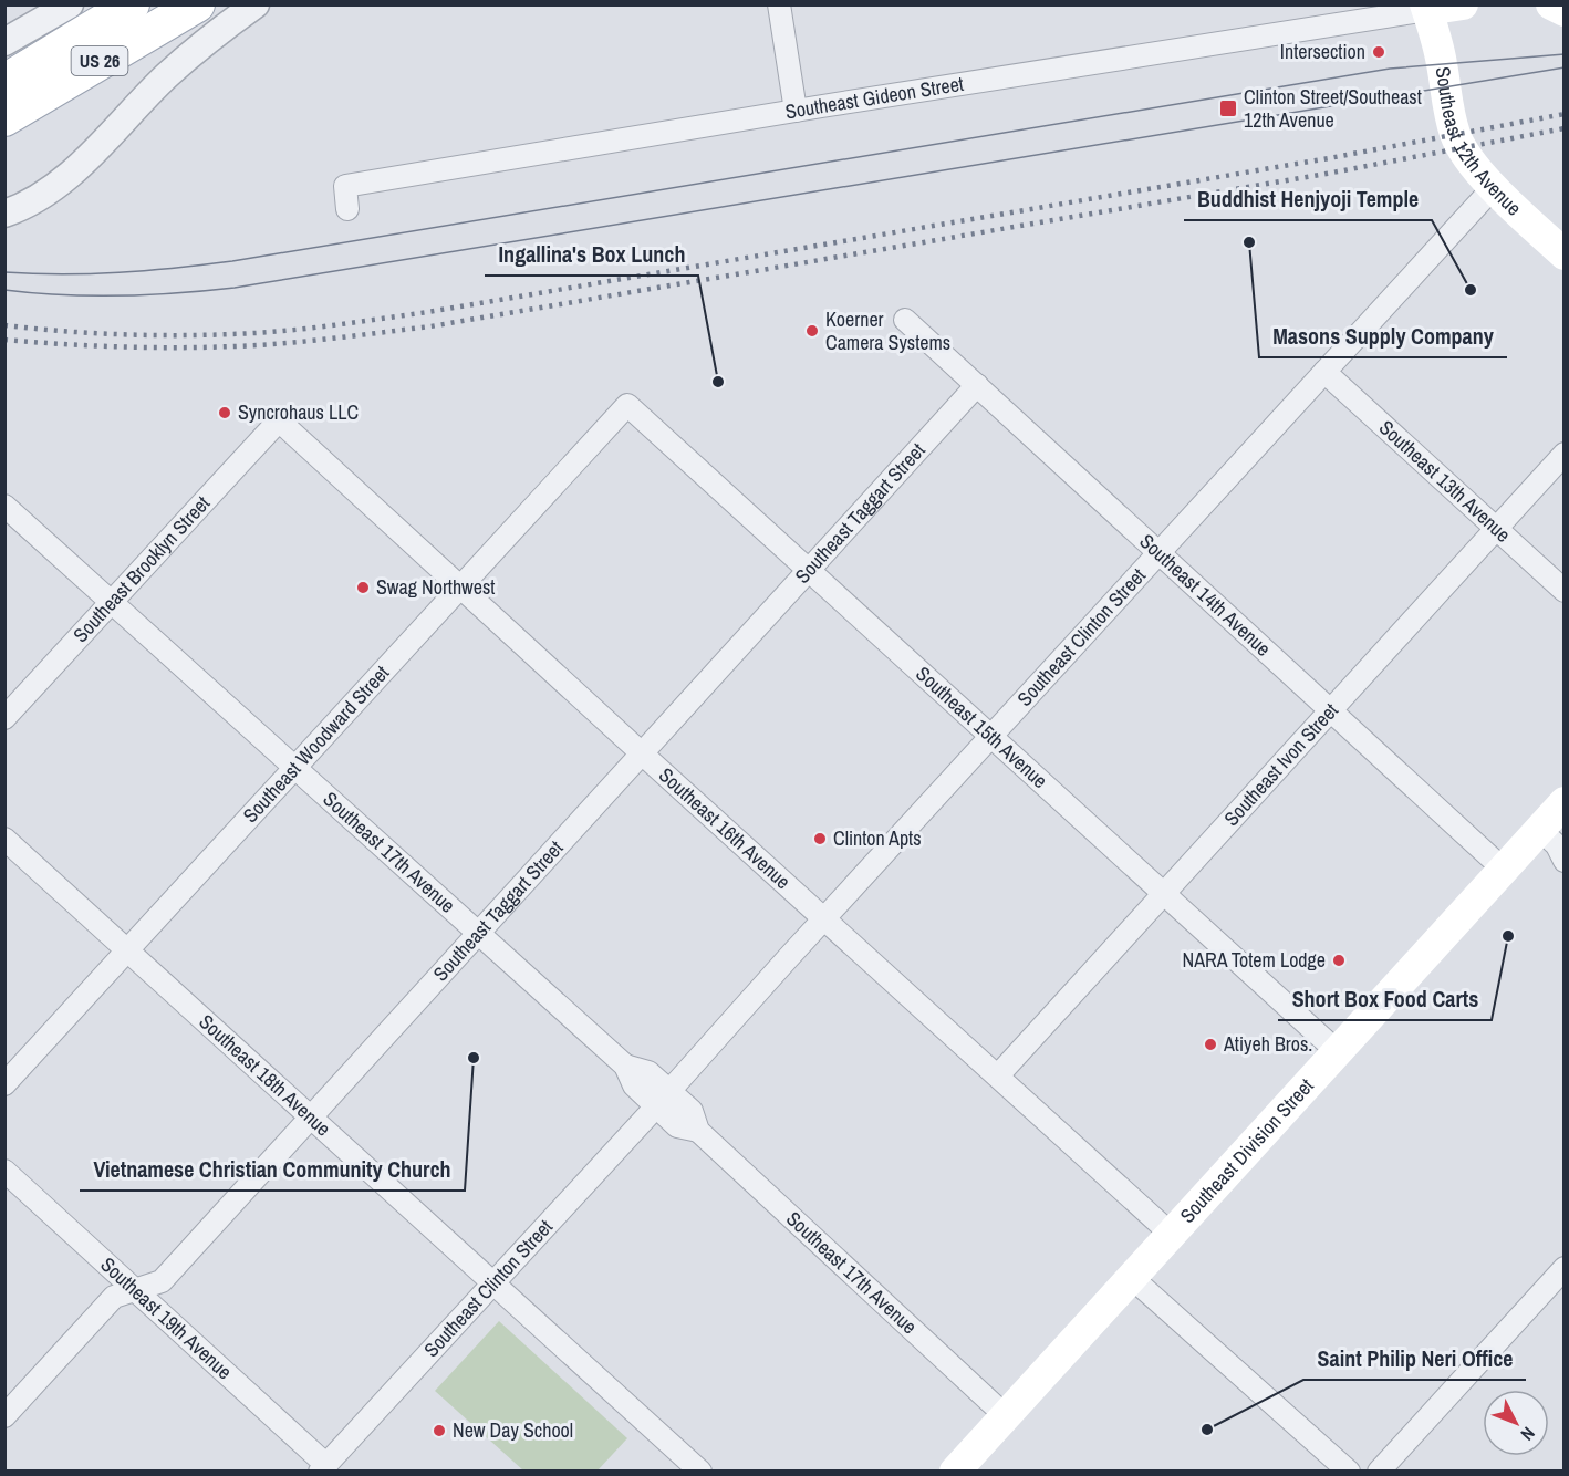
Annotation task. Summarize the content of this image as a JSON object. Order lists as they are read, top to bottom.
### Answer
{
  "streets": {
    "main road": ["US 26", "Southeast 12th Avenue", "Southeast Division Street"],
    "street": [
      "Southeast Gideon Street",
      "Southeast 13th Avenue",
      "Southeast Taggart Street",
      "Southeast Brooklyn Street",
      "Southeast 14th Avenue",
      "Southeast Clinton Street",
      "Southeast 15th Avenue",
      "Southeast Woodward Street",
      "Southeast Ivon Street",
      "Southeast 16th Avenue",
      "Southeast 17th Avenue",
      "Southeast 18th Avenue",
      "Southeast 19th Avenue"
    ]
  },
  "crossings": [
    ["Southeast Gideon Street", "Southeast 12th Avenue"],
    ["Southeast 12th Avenue", "Southeast Clinton Street"],
    ["Southeast 13th Avenue", "Southeast Clinton Street"],
    ["Southeast 13th Avenue", "Southeast Ivon Street"],
    ["Southeast Taggart Street", "Southeast 14th Avenue"],
    ["Southeast Taggart Street", "Southeast 15th Avenue"],
    ["Southeast Taggart Street", "Southeast 16th Avenue"],
    ["Southeast Taggart Street", "Southeast 17th Avenue"],
    ["Southeast Taggart Street", "Southeast 18th Avenue"],
    ["Southeast Taggart Street", "Southeast 19th Avenue"],
    ["Southeast Brooklyn Street", "Southeast 16th Avenue"],
    ["Southeast Brooklyn Street", "Southeast 17th Avenue"],
    ["Southeast 14th Avenue", "Southeast Clinton Street"],
    ["Southeast 14th Avenue", "Southeast Ivon Street"],
    ["Southeast 14th Avenue", "Southeast Division Street"],
    ["Southeast Clinton Street", "Southeast 15th Avenue"],
    ["Southeast Clinton Street", "Southeast 16th Avenue"],
    ["Southeast Clinton Street", "Southeast 17th Avenue"],
    ["Southeast Clinton Street", "Southeast 18th Avenue"],
    ["Southeast Clinton Street", "Southeast 19th Avenue"],
    ["Southeast 15th Avenue", "Southeast Woodward Street"],
    ["Southeast 15th Avenue", "Southeast Ivon Street"],
    ["Southeast 15th Avenue", "Southeast Division Street"],
    ["Southeast Woodward Street", "Southeast 16th Avenue"],
    ["Southeast Woodward Street", "Southeast 17th Avenue"],
    ["Southeast Woodward Street", "Southeast 18th Avenue"],
    ["Southeast Ivon Street", "Southeast 16th Avenue"],
    ["Southeast 16th Avenue", "Southeast Division Street"],
    ["Southeast 17th Avenue", "Southeast Division Street"]
  ],
  "places": {
    "other": [
      "Intersection",
      "Masons Supply Company",
      "Buddhist Henjyoji Temple",
      "Koerner Camera Systems",
      "Ingallina's Box Lunch",
      "Syncrohaus LLC",
      "Swag Northwest",
      "Clinton Apts",
      "Short Box Food Carts",
      "NARA Totem Lodge",
      "Atiyeh Bros.",
      "Vietnamese Christian Community Church",
      "Saint Philip Neri Office",
      "New Day School"
    ],
    "transit": ["Clinton Street/Southeast 12th Avenue"]
  },
  "north": "bottom right"
}
